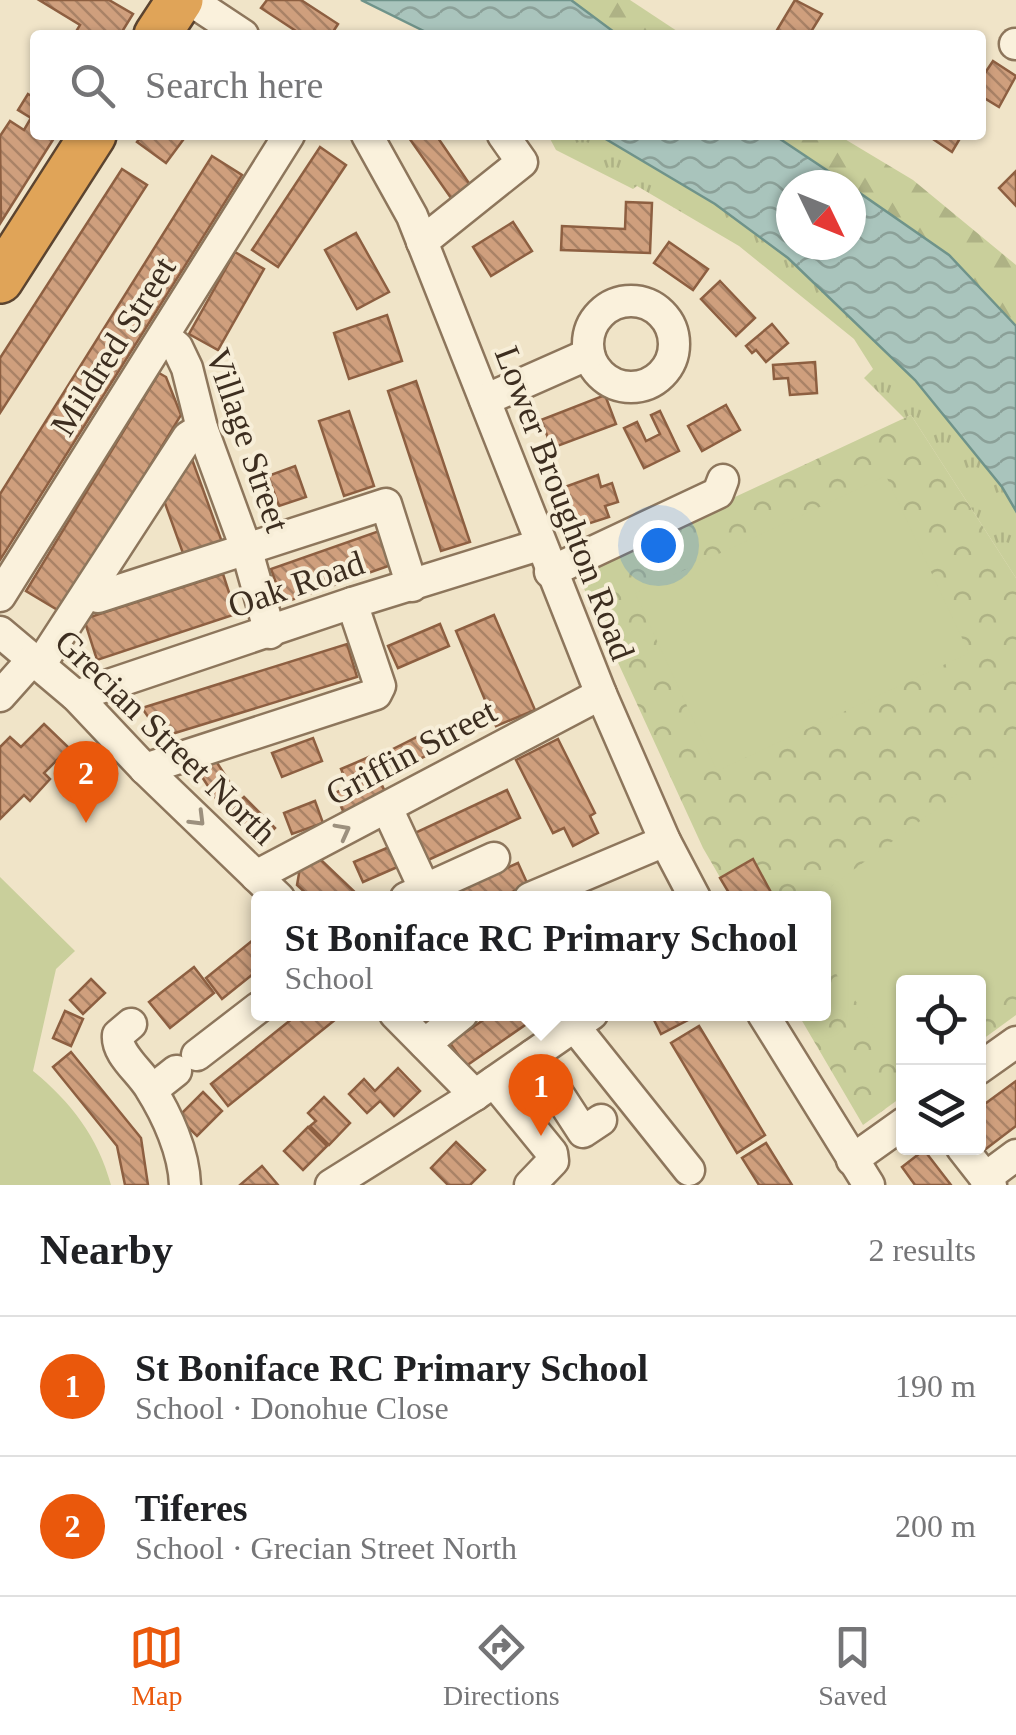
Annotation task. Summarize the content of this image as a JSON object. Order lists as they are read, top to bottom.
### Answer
{
  "streets": {
    "street": [
      "Mildred Street",
      "Village Street",
      "Lower Broughton Road",
      "Oak Road",
      "Grecian Street North",
      "Griffin Street"
    ]
  },
  "crossings": [
    ["Mildred Street", "Village Street"],
    ["Village Street", "Oak Road"],
    ["Lower Broughton Road", "Oak Road"],
    ["Lower Broughton Road", "Griffin Street"],
    ["Oak Road", "Grecian Street North"],
    ["Grecian Street North", "Griffin Street"]
  ],
  "one_way": ["Grecian Street North", "Griffin Street"],
  "north": "bottom right",
  "page": {
    "search": "Search here",
    "pins": ["2", "1"],
    "popup": ["St Boniface RC Primary School", "School"],
    "heading": ["Nearby", "2 results"],
    "list": [
      {
        "mark": "1",
        "name": "St Boniface RC Primary School",
        "note": "School · Donohue Close",
        "value": "190 m"
      },
      {
        "mark": "2",
        "name": "Tiferes",
        "note": "School · Grecian Street North",
        "value": "200 m"
      }
    ],
    "nav": ["Map", "Directions", "Saved"]
  }
}
